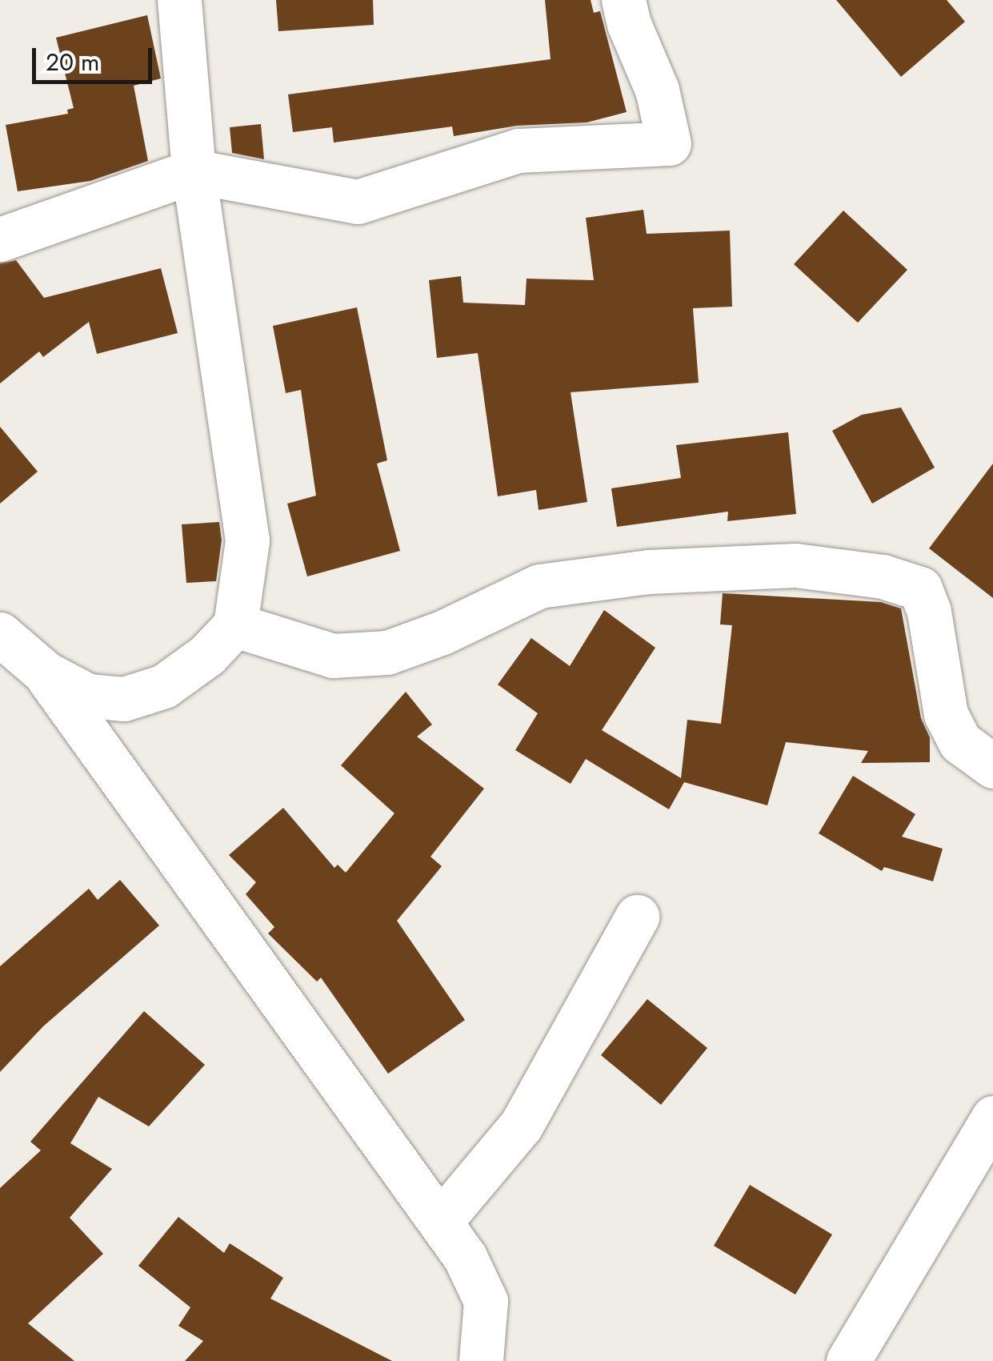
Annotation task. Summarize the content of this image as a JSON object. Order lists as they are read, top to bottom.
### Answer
{
  "scale_bar": "20 m"
}
